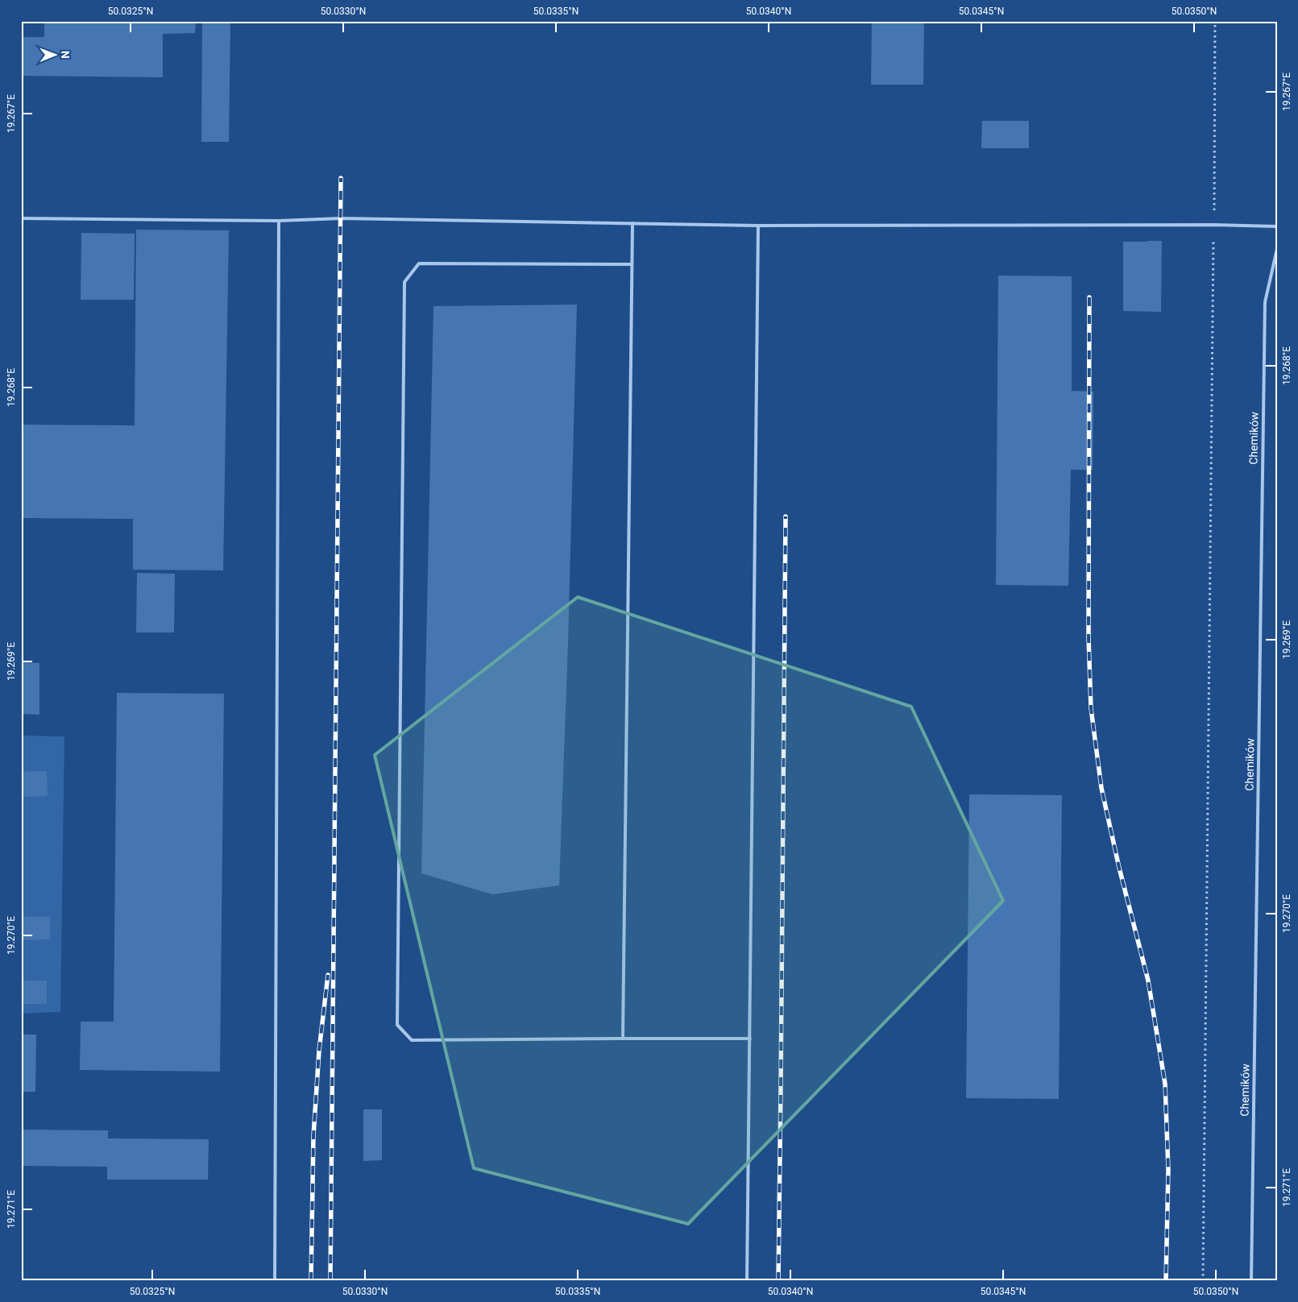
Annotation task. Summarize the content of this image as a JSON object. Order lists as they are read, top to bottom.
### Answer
{
  "streets": {
    "lane": ["Chemików"]
  },
  "north": "right",
  "coordinates": [
    "50.0325°N",
    "50.0330°N",
    "50.0335°N",
    "50.0340°N",
    "50.0345°N",
    "50.0350°N",
    "19.267°E",
    "19.268°E",
    "19.269°E",
    "19.270°E",
    "19.271°E"
  ]
}
